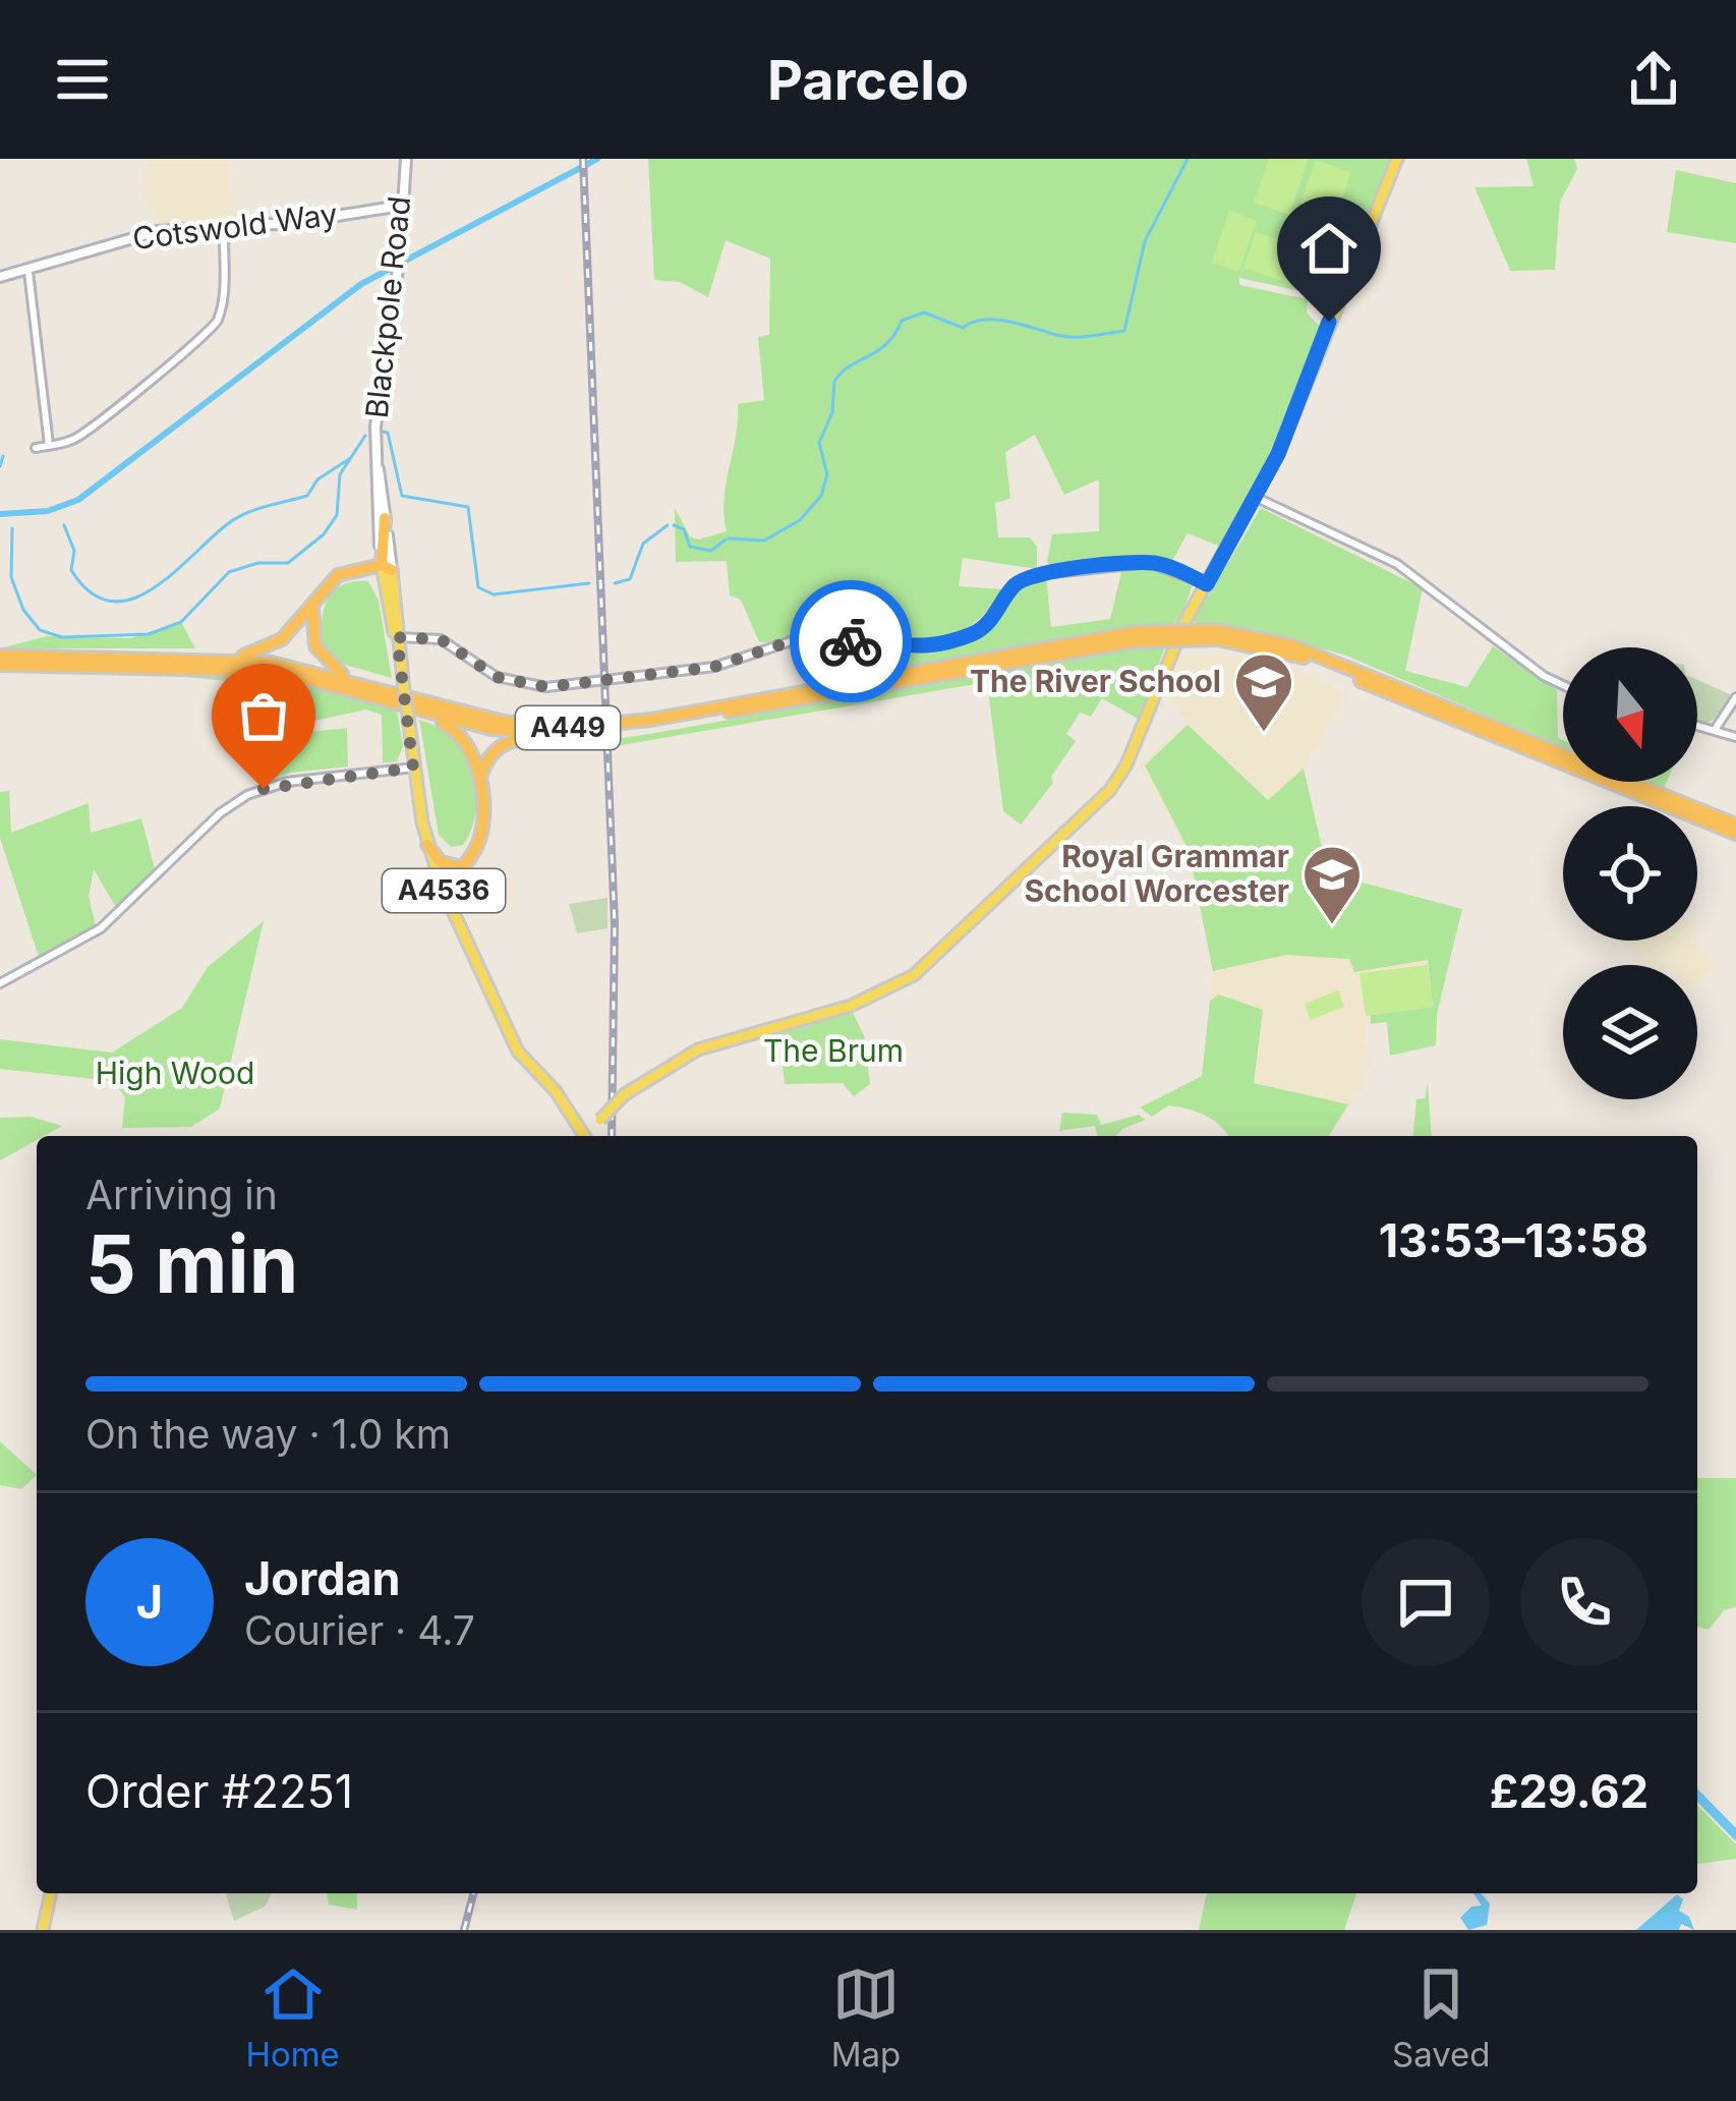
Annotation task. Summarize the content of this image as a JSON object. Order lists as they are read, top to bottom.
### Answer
{
  "streets": {
    "highway": ["A449"],
    "main road": ["Cotswold Way", "Blackpole Road", "A4536"]
  },
  "crossings": [
    ["Cotswold Way", "Blackpole Road"],
    ["Blackpole Road", "A4536"]
  ],
  "parks": ["The Brum", "High Wood"],
  "places": {
    "school or university": ["The River School", "Royal Grammar School Worcester"]
  },
  "north": "bottom",
  "page": {
    "header": "Parcelo",
    "heading": ["5 min", "Arriving in", "13:53–13:58"],
    "panel": [
      "Jordan",
      "Courier · 4.7",
      "Order #2251",
      "£29.62"
    ],
    "bar": "On the way · 1.0 km",
    "round": "J",
    "tabs": ["Home", "Map", "Saved"]
  }
}
